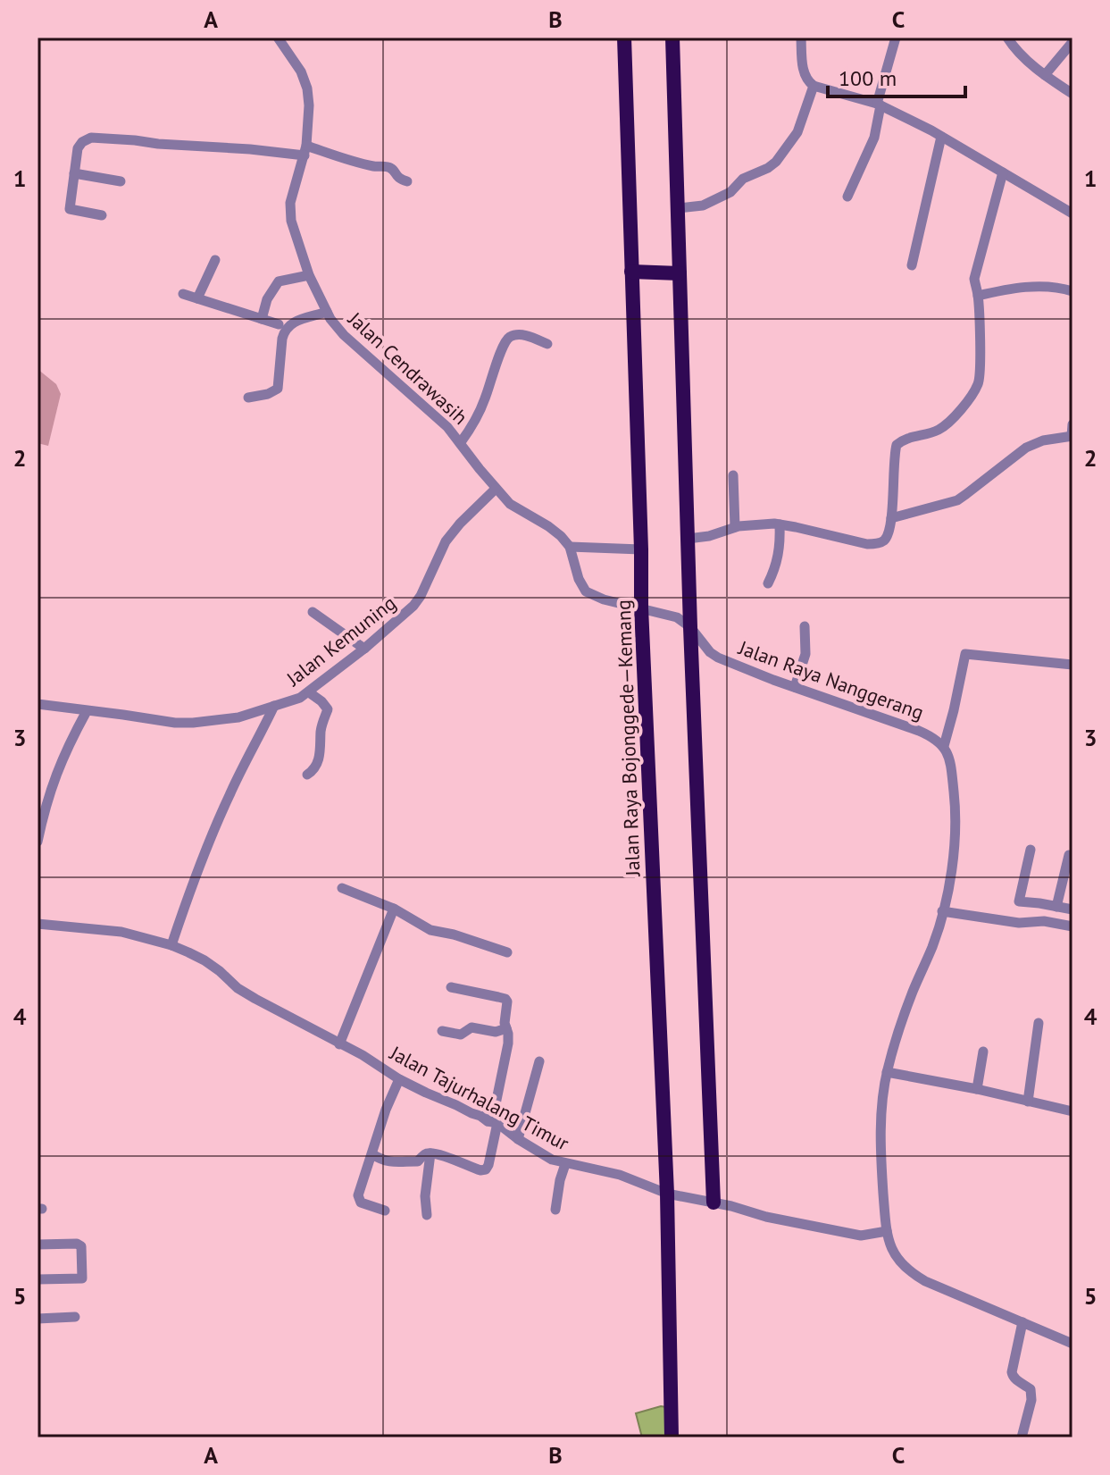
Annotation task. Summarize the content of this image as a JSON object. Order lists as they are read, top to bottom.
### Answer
{
  "streets": {
    "highway": ["Jalan Raya Bojonggede—Kemang"],
    "street": [
      "Jalan Cendrawasih",
      "Jalan Kemuning",
      "Jalan Raya Nanggerang",
      "Jalan Tajurhalang Timur"
    ]
  },
  "crossings": [
    ["Jalan Cendrawasih", "Jalan Kemuning"],
    ["Jalan Raya Nanggerang", "Jalan Raya Bojonggede—Kemang"],
    ["Jalan Raya Bojonggede—Kemang", "Jalan Tajurhalang Timur"]
  ],
  "scale_bar": "100 m",
  "grid": {
    "columns": ["A", "B", "C"],
    "rows": [
      "1",
      "2",
      "3",
      "4",
      "5"
    ]
  }
}
